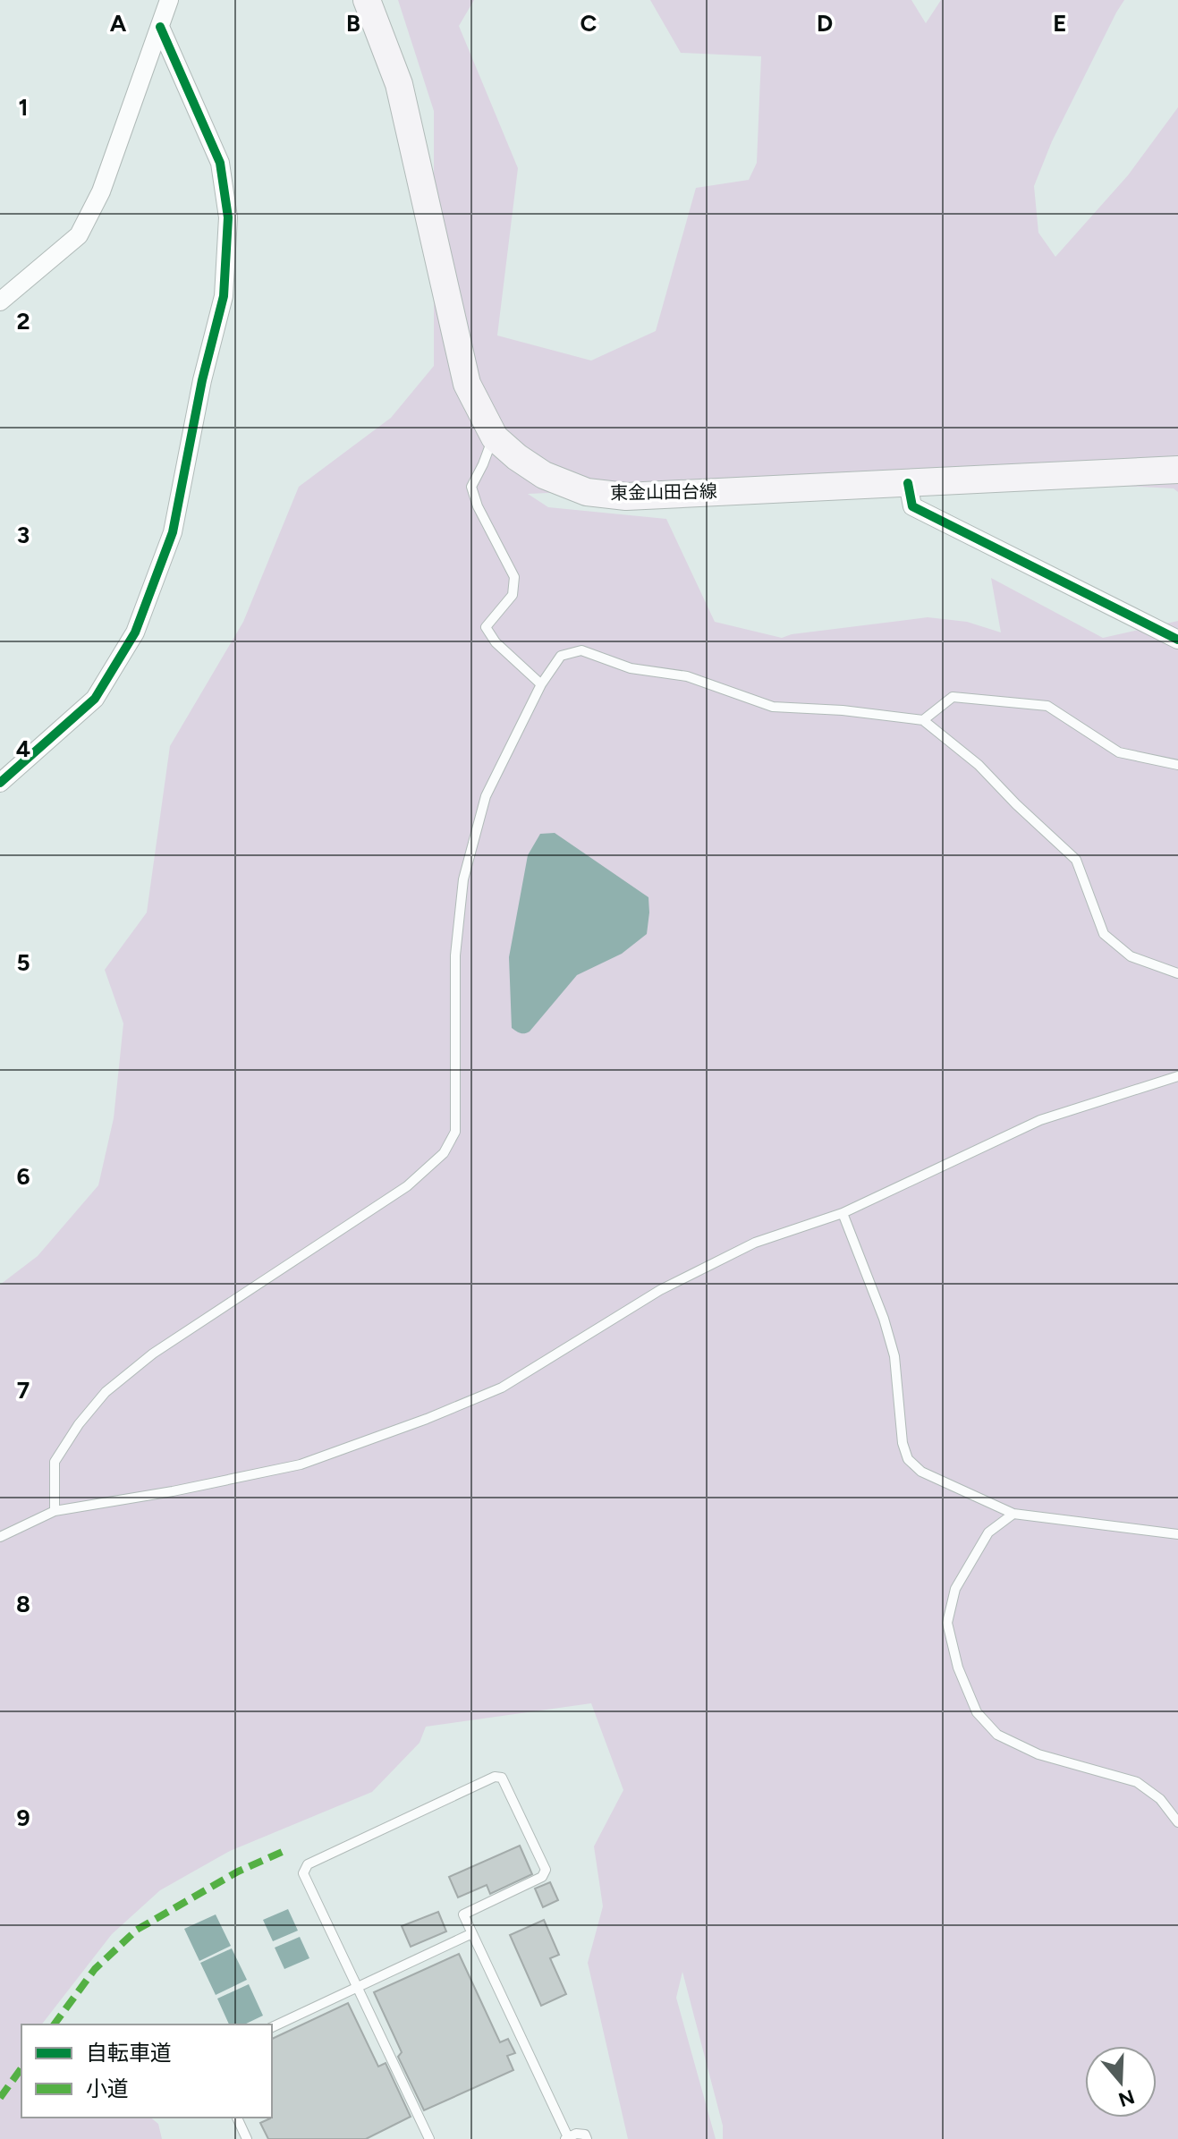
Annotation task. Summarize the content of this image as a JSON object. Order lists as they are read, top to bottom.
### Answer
{
  "streets": {
    "main road": ["東金山田台線"]
  },
  "legend": ["自転車道", "小道"],
  "north": "bottom",
  "grid": {
    "columns": [
      "A",
      "B",
      "C",
      "D",
      "E"
    ],
    "rows": [
      "1",
      "2",
      "3",
      "4",
      "5",
      "6",
      "7",
      "8",
      "9"
    ]
  }
}
